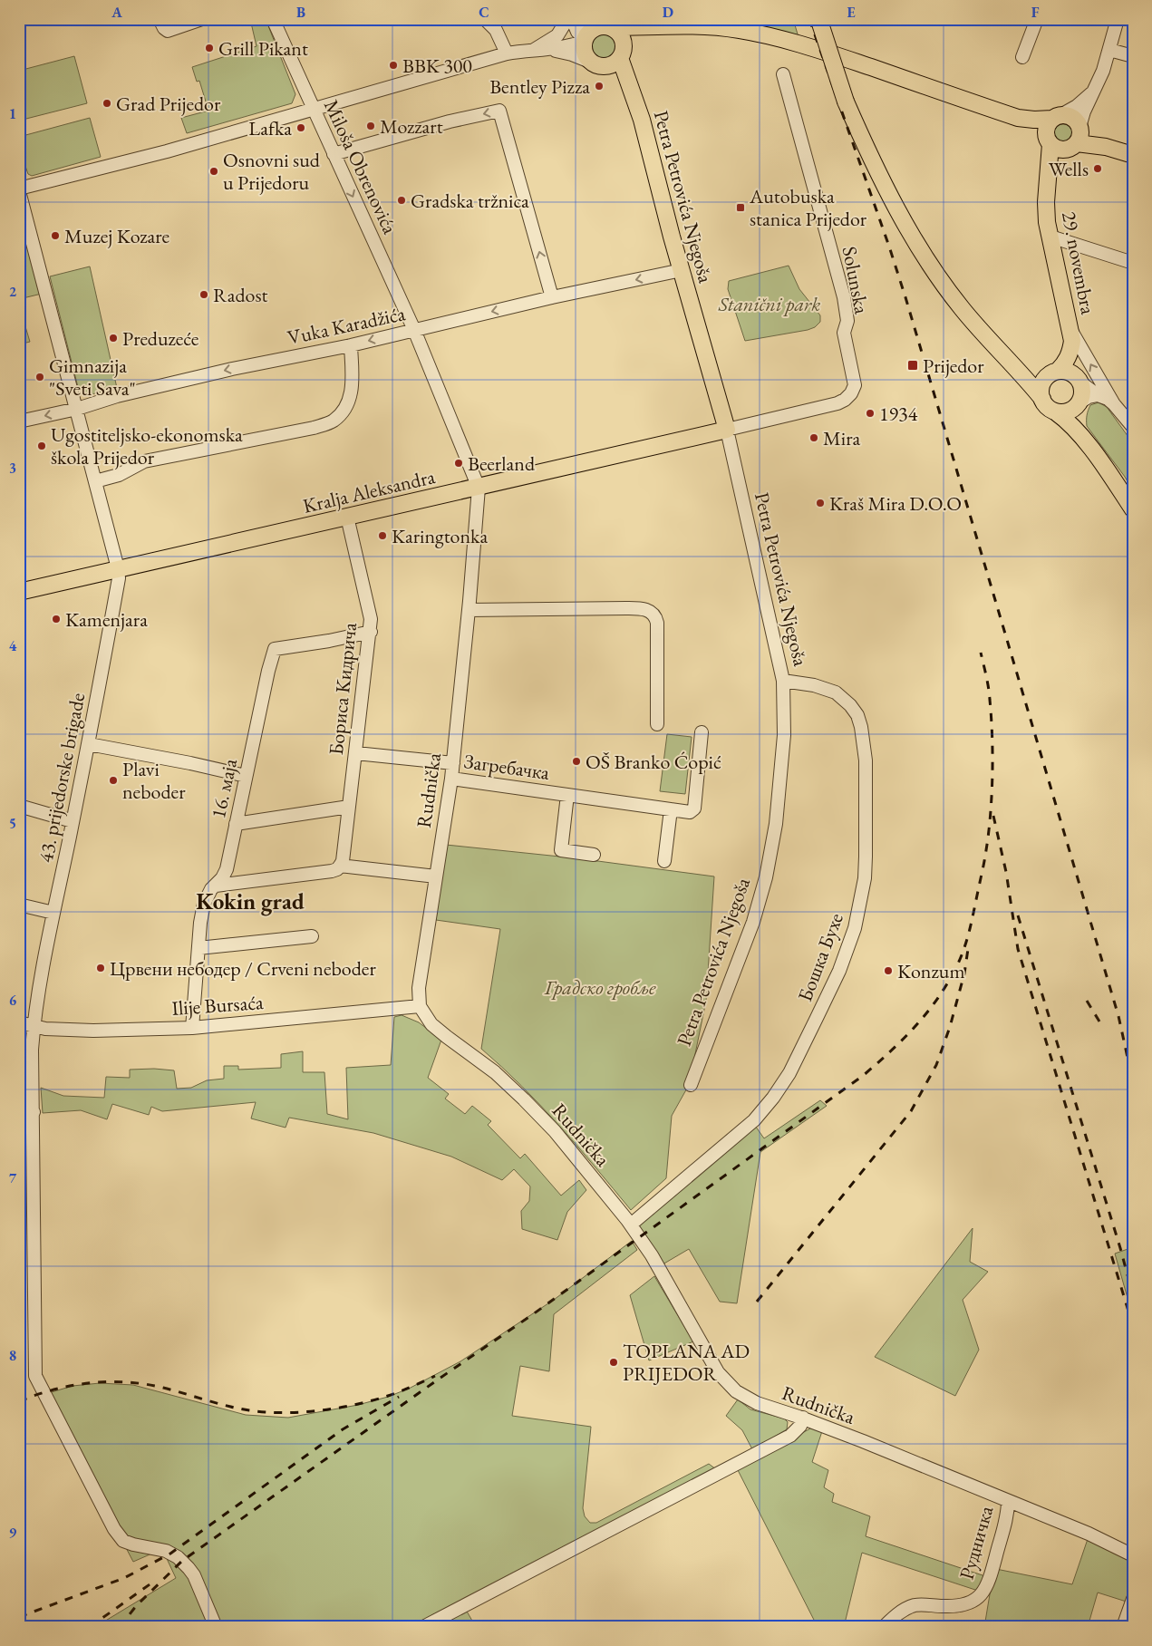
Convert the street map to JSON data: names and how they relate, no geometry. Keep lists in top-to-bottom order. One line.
{"streets":{"main road":["Petra Petrovića Njegoša","29. novembra","Kralja Aleksandra"],"street":["Miloša Obrenovića","Solunska","Vuka Karadžića","Бориса Kидрича","Загребачка","43. prijedorske brigade","16. маја","Rudnička","Бошка Бухе","Ilije Bursaća","Рудничка"]},"crossings":[["Miloša Obrenovića","Vuka Karadžića"],["Miloša Obrenovića","Kralja Aleksandra"],["Miloša Obrenovića","Rudnička"],["Petra Petrovića Njegoša","Solunska"],["Petra Petrovića Njegoša","Vuka Karadžića"],["Petra Petrovića Njegoša","Kralja Aleksandra"],["Petra Petrovića Njegoša","Бошка Бухе"],["Solunska","Kralja Aleksandra"],["Vuka Karadžića","43. prijedorske brigade"],["Kralja Aleksandra","Бориса Kидрича"],["Kralja Aleksandra","43. prijedorske brigade"],["Kralja Aleksandra","Rudnička"],["Бориса Kидрича","16. маја"],["Загребачка","Rudnička"],["43. prijedorske brigade","Ilije Bursaća"],["16. маја","Ilije Bursaća"],["Rudnička","Бошка Бухе"],["Rudnička","Ilije Bursaća"],["Rudnička","Рудничка"]],"one_way":["Miloša Obrenovića","Vuka Karadžića"],"districts":["Kokin grad"],"parks":["Stanični park","Градско гробље"],"places":{"other":["Grill Pikant","BBK 300","Bentley Pizza","Grad Prijedor","Mozzart","Lafka","Wells","Osnovni sud u Prijedoru","Gradska tržnica","Muzej Kozare","Radost","Preduzeće","Gimnazija \"Sveti Sava\"","1934","Mira","Ugostiteljsko-ekonomska škola Prijedor","Beerland","Kraš Mira D.O.O","Karingtonka","Kamenjara","OŠ Branko Ćopić","Plavi neboder","Црвени небодер / Crveni neboder","Konzum","TOPLANA AD PRIJEDOR"],"transit":["Autobuska stanica Prijedor","Prijedor"]},"grid":{"columns":["A","B","C","D","E","F"],"rows":["1","2","3","4","5","6","7","8","9"]}}
